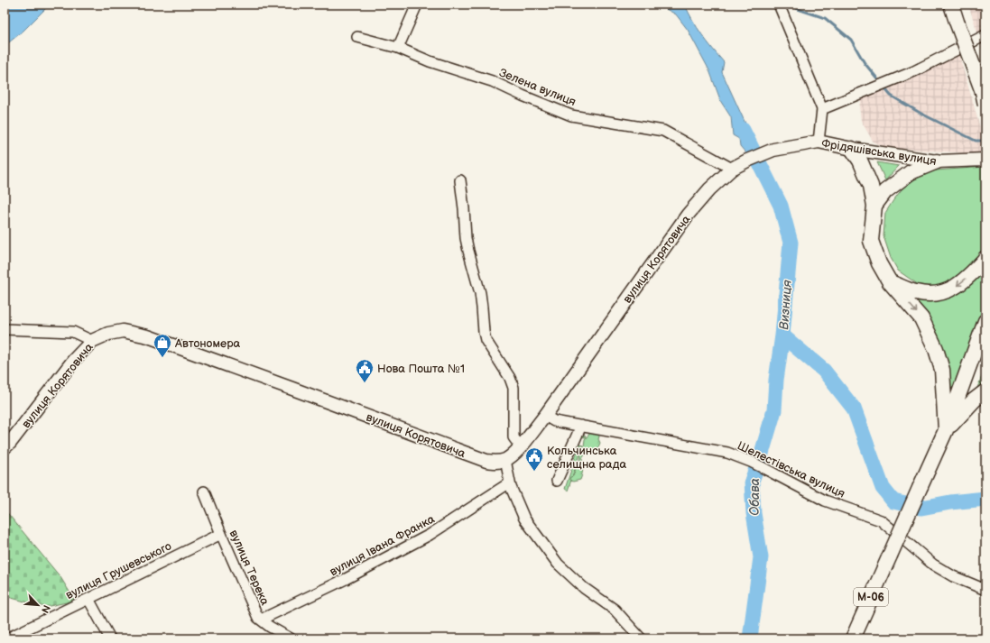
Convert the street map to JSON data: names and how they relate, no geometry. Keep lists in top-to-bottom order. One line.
{"streets":{"highway":["М-06"],"main road":["Фрідяшівська вулиця","вулиця Корятовича"],"street":["Зелена вулиця","Шелестівська вулиця","вулиця Івана Франка","вулиця Терека","вулиця Грушевського"]},"crossings":[["Зелена вулиця","вулиця Корятовича"],["Фрідяшівська вулиця","вулиця Корятовича"],["вулиця Корятовича","Шелестівська вулиця"],["вулиця Івана Франка","вулиця Терека"],["вулиця Терека","вулиця Грушевського"]],"water":["Визниця","Обава"],"places":{"shop":["Автономера"],"public building":["Нова Пошта №1","Кольчинська селищна рада"]},"north":"bottom right"}
